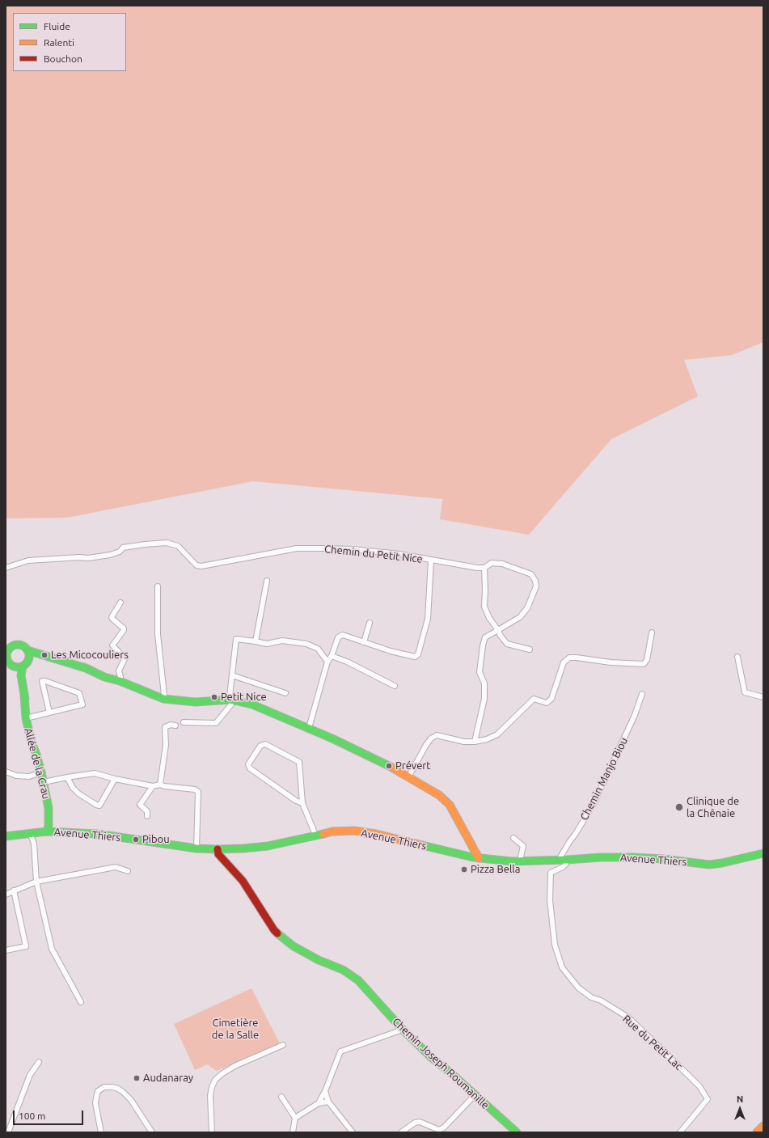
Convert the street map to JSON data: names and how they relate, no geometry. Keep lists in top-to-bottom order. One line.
{"streets":{"main road":["Allée de la Crau","Avenue Thiers","Chemin Joseph Roumanille"],"street":["Chemin du Petit Nice","Chemin Manjo Biou","Rue du Petit Lac"]},"crossings":[["Allée de la Crau","Avenue Thiers"],["Chemin Manjo Biou","Avenue Thiers"],["Avenue Thiers","Rue du Petit Lac"],["Avenue Thiers","Chemin Joseph Roumanille"]],"parks":["Cimetière de la Salle"],"places":["Les Micocouliers","Petit Nice","Prévert","Clinique de la Chênaie","Pibou","Pizza Bella","Audanaray"],"legend":["Fluide","Ralenti","Bouchon"],"scale_bar":"100 m","north":"top"}
